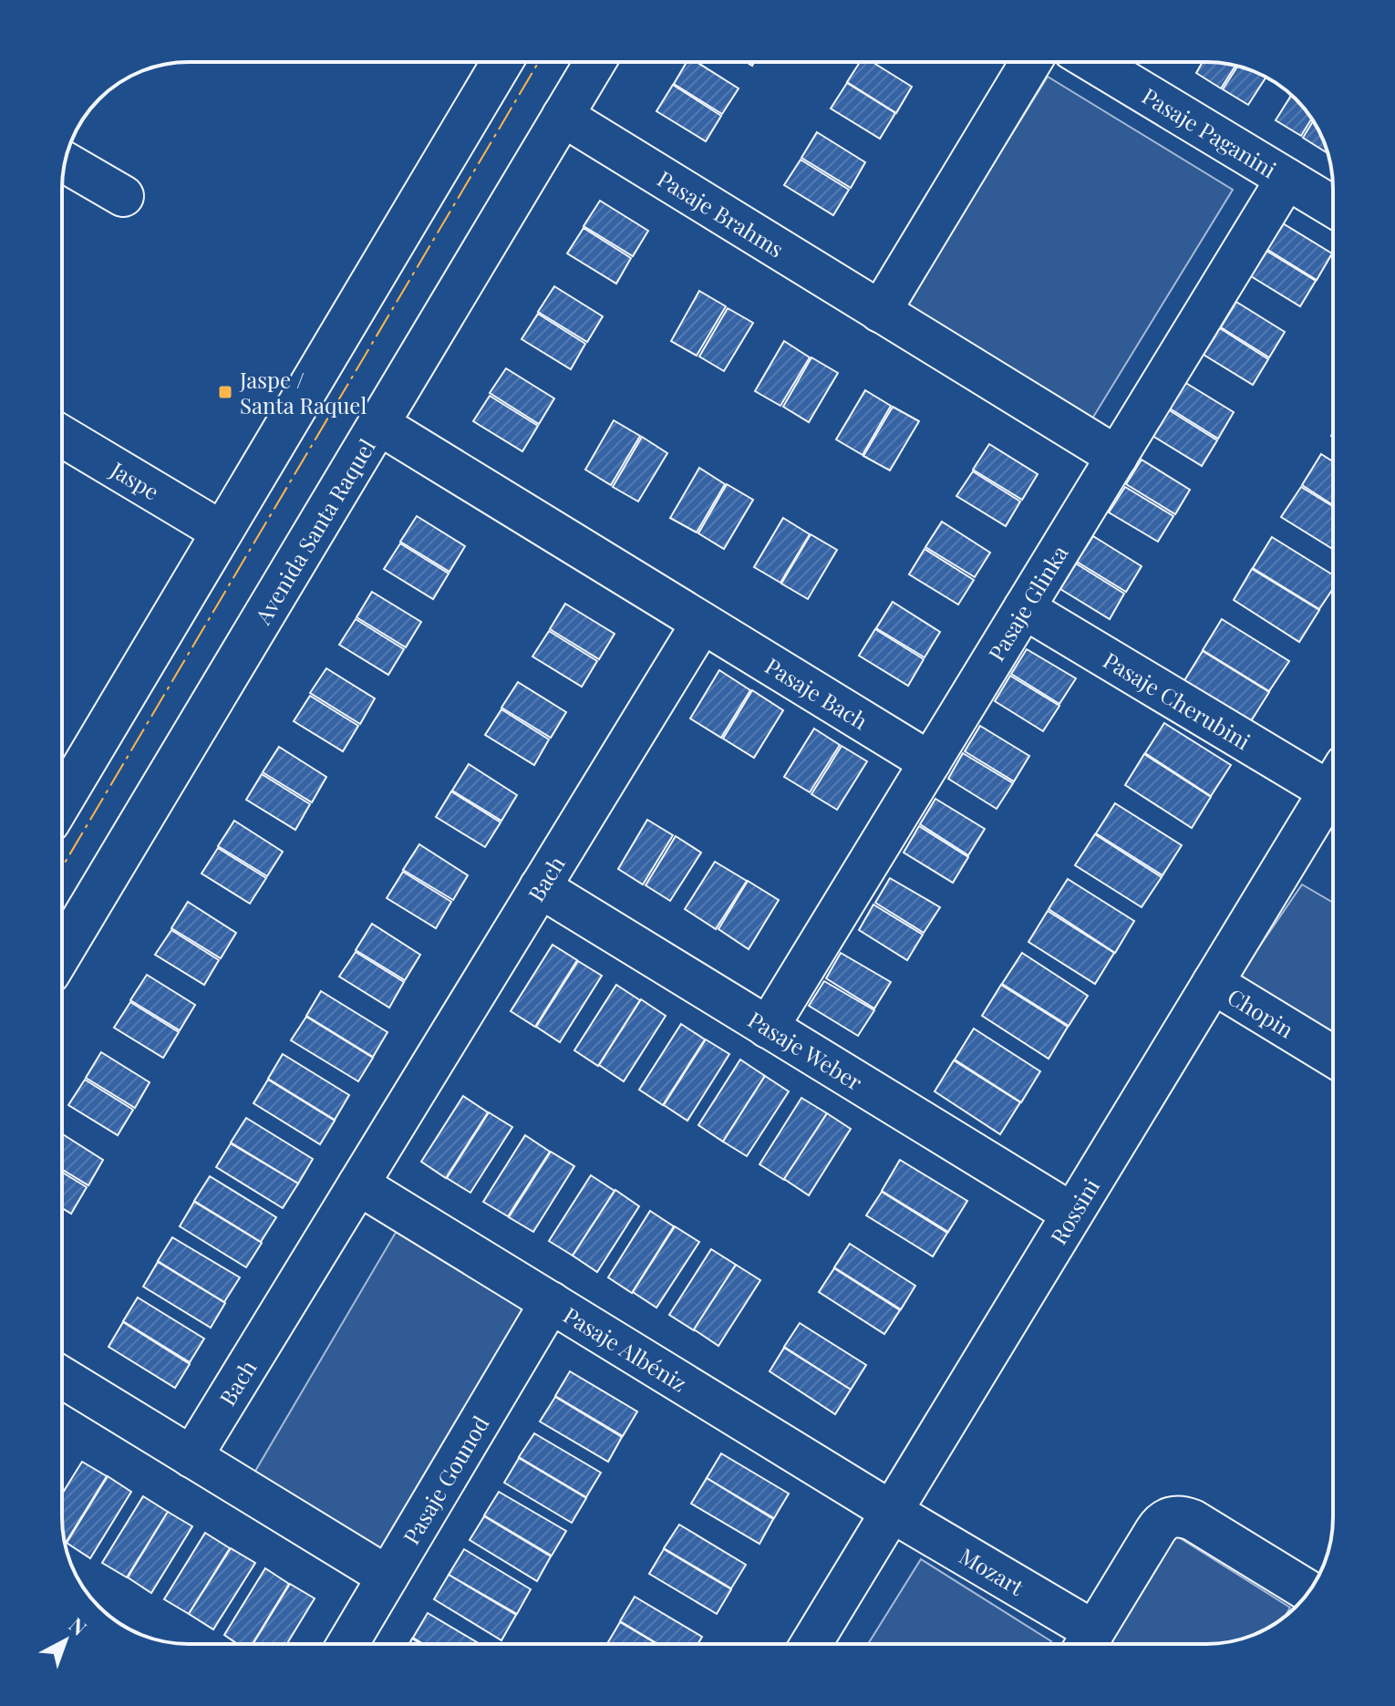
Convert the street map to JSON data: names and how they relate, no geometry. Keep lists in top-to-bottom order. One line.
{"streets":{"street":["Pasaje Paganini","Pasaje Brahms","Jaspe","Avenida Santa Raquel","Pasaje Glinka","Pasaje Bach","Pasaje Cherubini","Bach","Chopin","Pasaje Weber","Rossini","Pasaje Albéniz","Pasaje Gounod","Mozart"]},"crossings":[["Pasaje Paganini","Pasaje Glinka"],["Pasaje Brahms","Avenida Santa Raquel"],["Pasaje Brahms","Pasaje Glinka"],["Pasaje Glinka","Pasaje Bach"],["Pasaje Glinka","Pasaje Cherubini"],["Pasaje Glinka","Pasaje Weber"],["Pasaje Bach","Bach"],["Bach","Pasaje Weber"],["Bach","Pasaje Albéniz"],["Chopin","Rossini"],["Pasaje Weber","Rossini"],["Rossini","Pasaje Albéniz"],["Rossini","Mozart"],["Pasaje Albéniz","Pasaje Gounod"],["Pasaje Albéniz","Mozart"]],"places":{"transit":["Jaspe / Santa Raquel"]},"north":"top right"}
